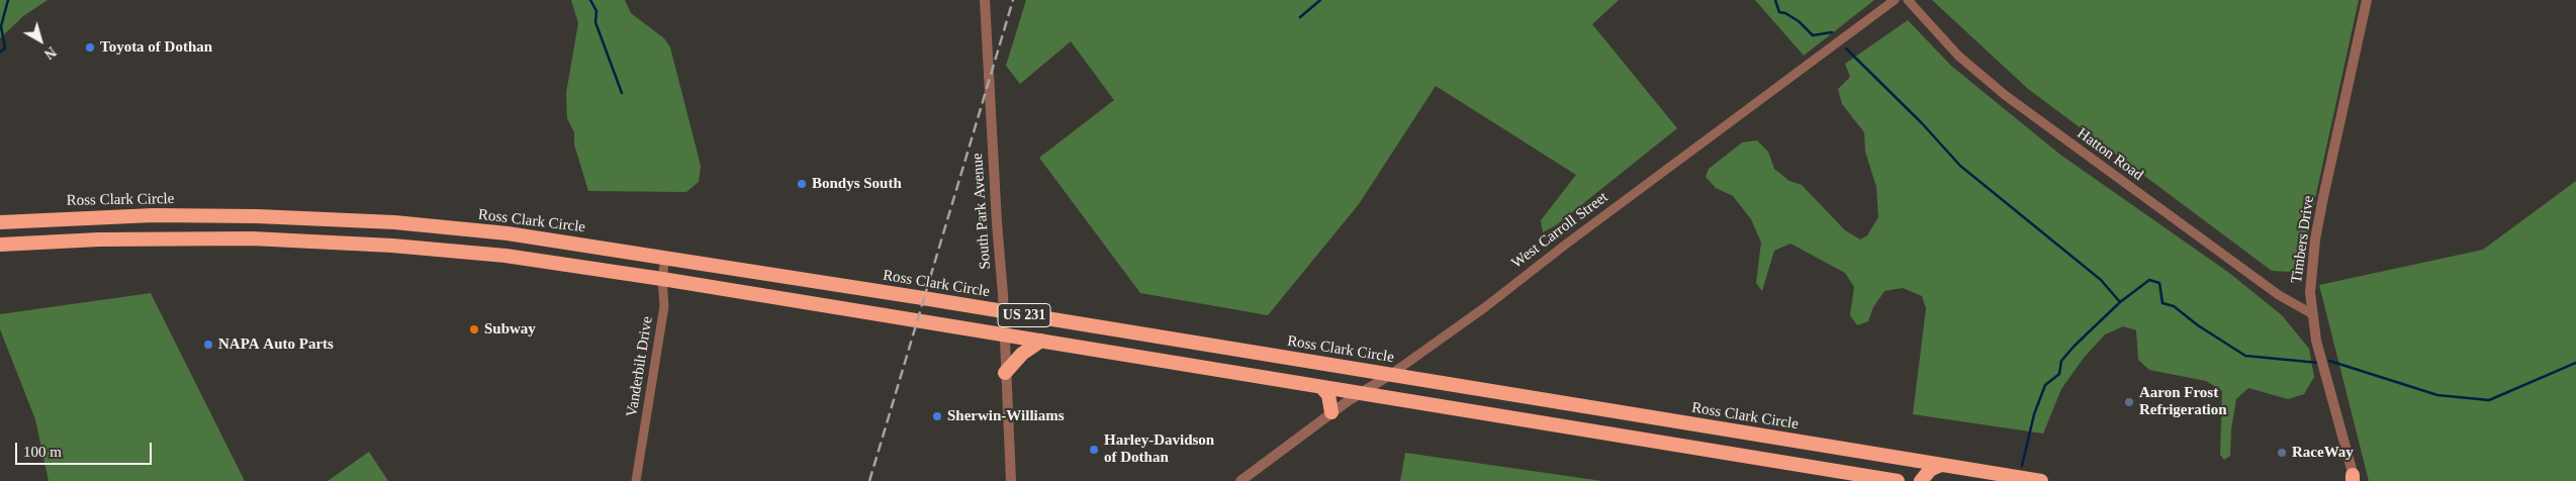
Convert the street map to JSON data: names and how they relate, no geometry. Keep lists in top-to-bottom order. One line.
{"streets":{"highway":["Ross Clark Circle","US 231"],"street":["Hatton Road","South Park Avenue","West Carroll Street","Timbers Drive","Vanderbilt Drive"]},"crossings":[["Hatton Road","Timbers Drive"],["Ross Clark Circle","South Park Avenue"],["Ross Clark Circle","West Carroll Street"],["Ross Clark Circle","Vanderbilt Drive"],["South Park Avenue","US 231"],["West Carroll Street","US 231"],["US 231","Vanderbilt Drive"]],"places":["Toyota of Dothan","Bondys South","Subway","NAPA Auto Parts","Aaron Frost Refrigeration","Sherwin-Williams","Harley-Davidson of Dothan","RaceWay"],"scale_bar":"100 m","north":"bottom right"}
